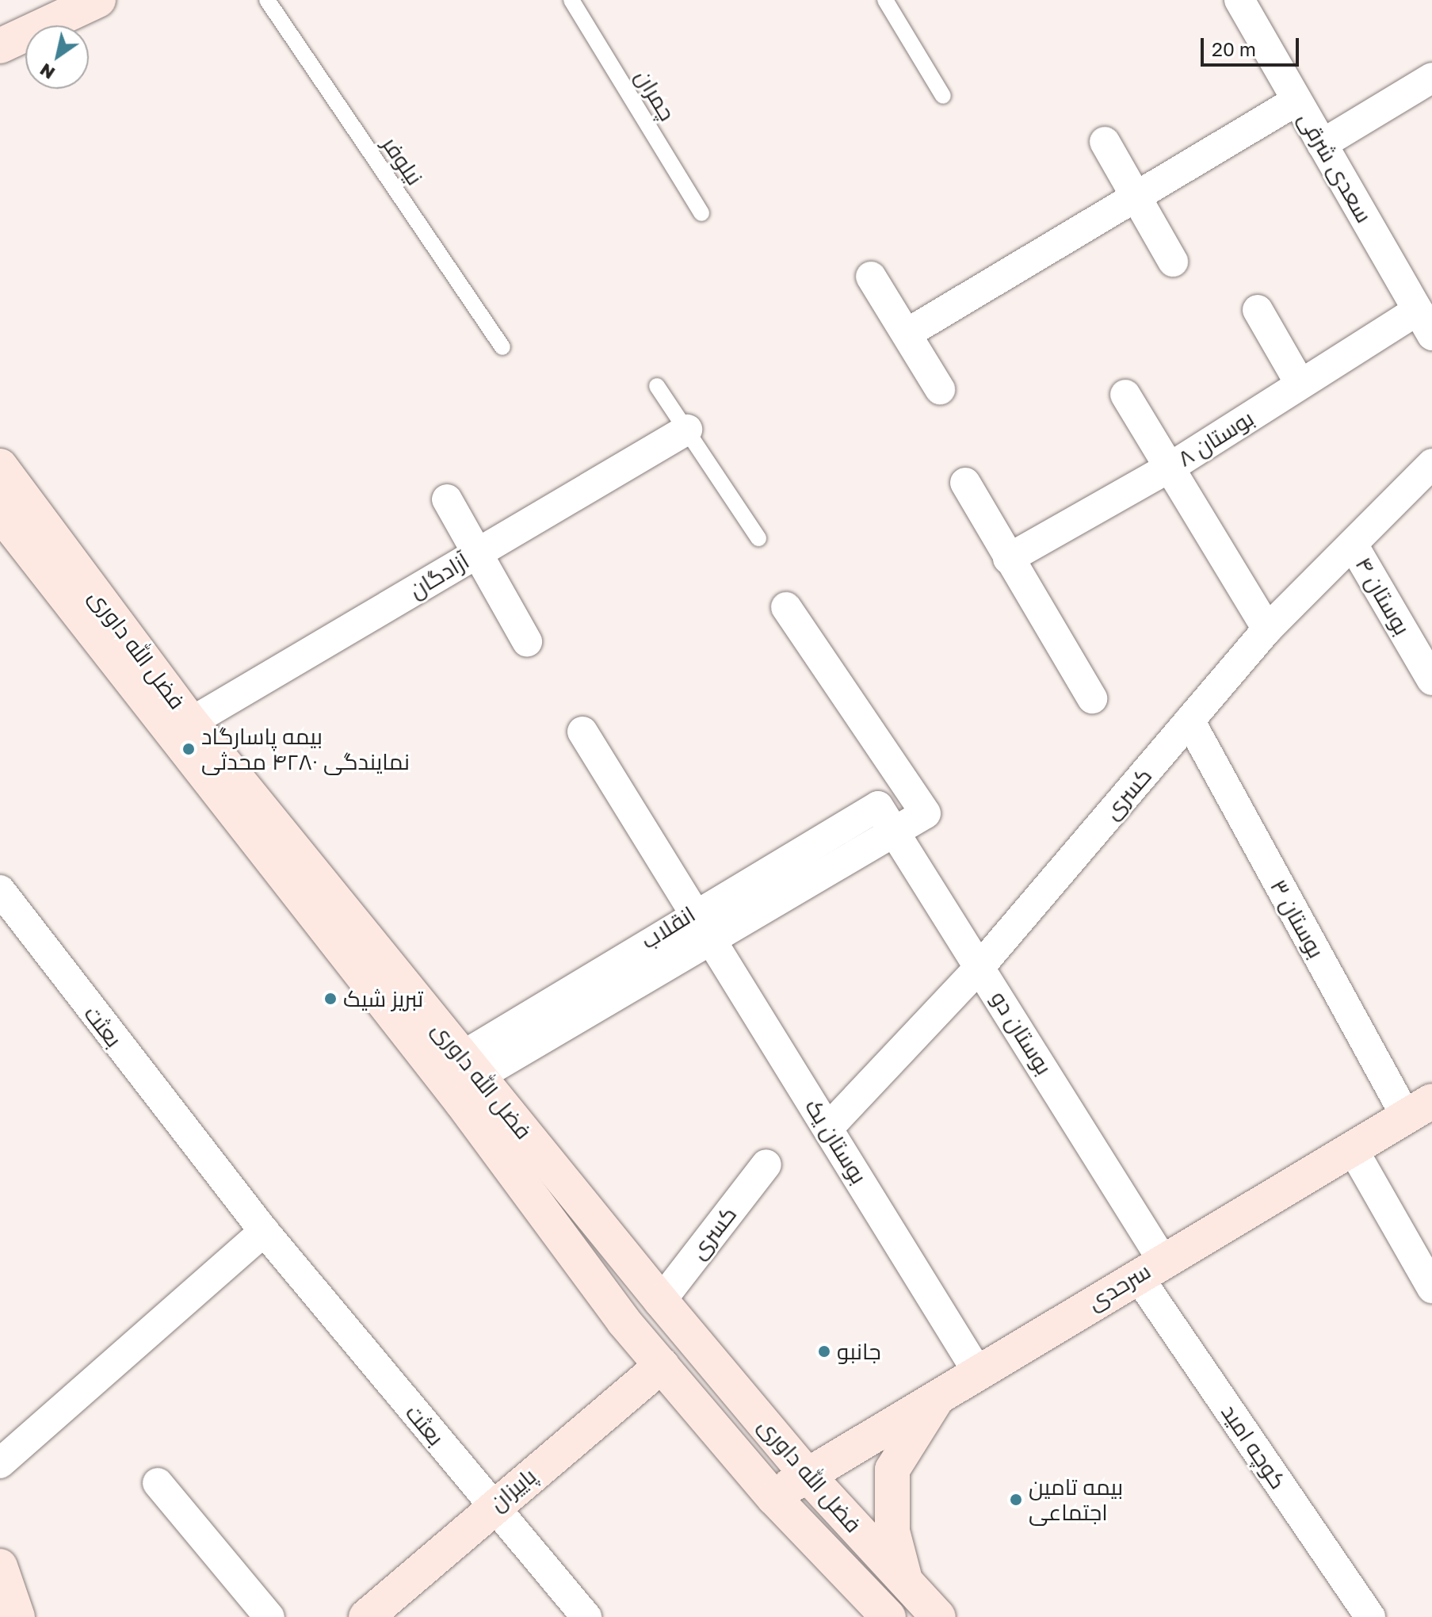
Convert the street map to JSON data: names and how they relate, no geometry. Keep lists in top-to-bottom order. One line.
{"streets":{"main road":["فضل الله داوری","سرحدی","پاییزان"],"street":["سعدی شرقی","بوستان ۸","آزادگان","بوستان ۴","کسری","بوستان ۳","انقلاب","بعثت","بوستان دو","بوستان یک","کوچه امید"],"lane":["چمران","نیلوفر"]},"crossings":[["سعدی شرقی","بوستان ۸"],["آزادگان","فضل الله داوری"],["بوستان ۴","کسری"],["فضل الله داوری","کسری"],["فضل الله داوری","انقلاب"],["فضل الله داوری","سرحدی"],["فضل الله داوری","پاییزان"],["کسری","بوستان ۳"],["کسری","بوستان دو"],["کسری","بوستان یک"],["بوستان ۳","سرحدی"],["انقلاب","بوستان دو"],["انقلاب","بوستان یک"],["بعثت","پاییزان"],["بوستان دو","سرحدی"],["بوستان دو","کوچه امید"],["بوستان یک","سرحدی"],["سرحدی","کوچه امید"]],"places":["بیمه پاسارگاد نمایندگی ۴۲۸۰ محدثی","تبریز شیک","جانبو","بیمه تامین اجتماعی"],"scale_bar":"20 m","north":"bottom left"}
